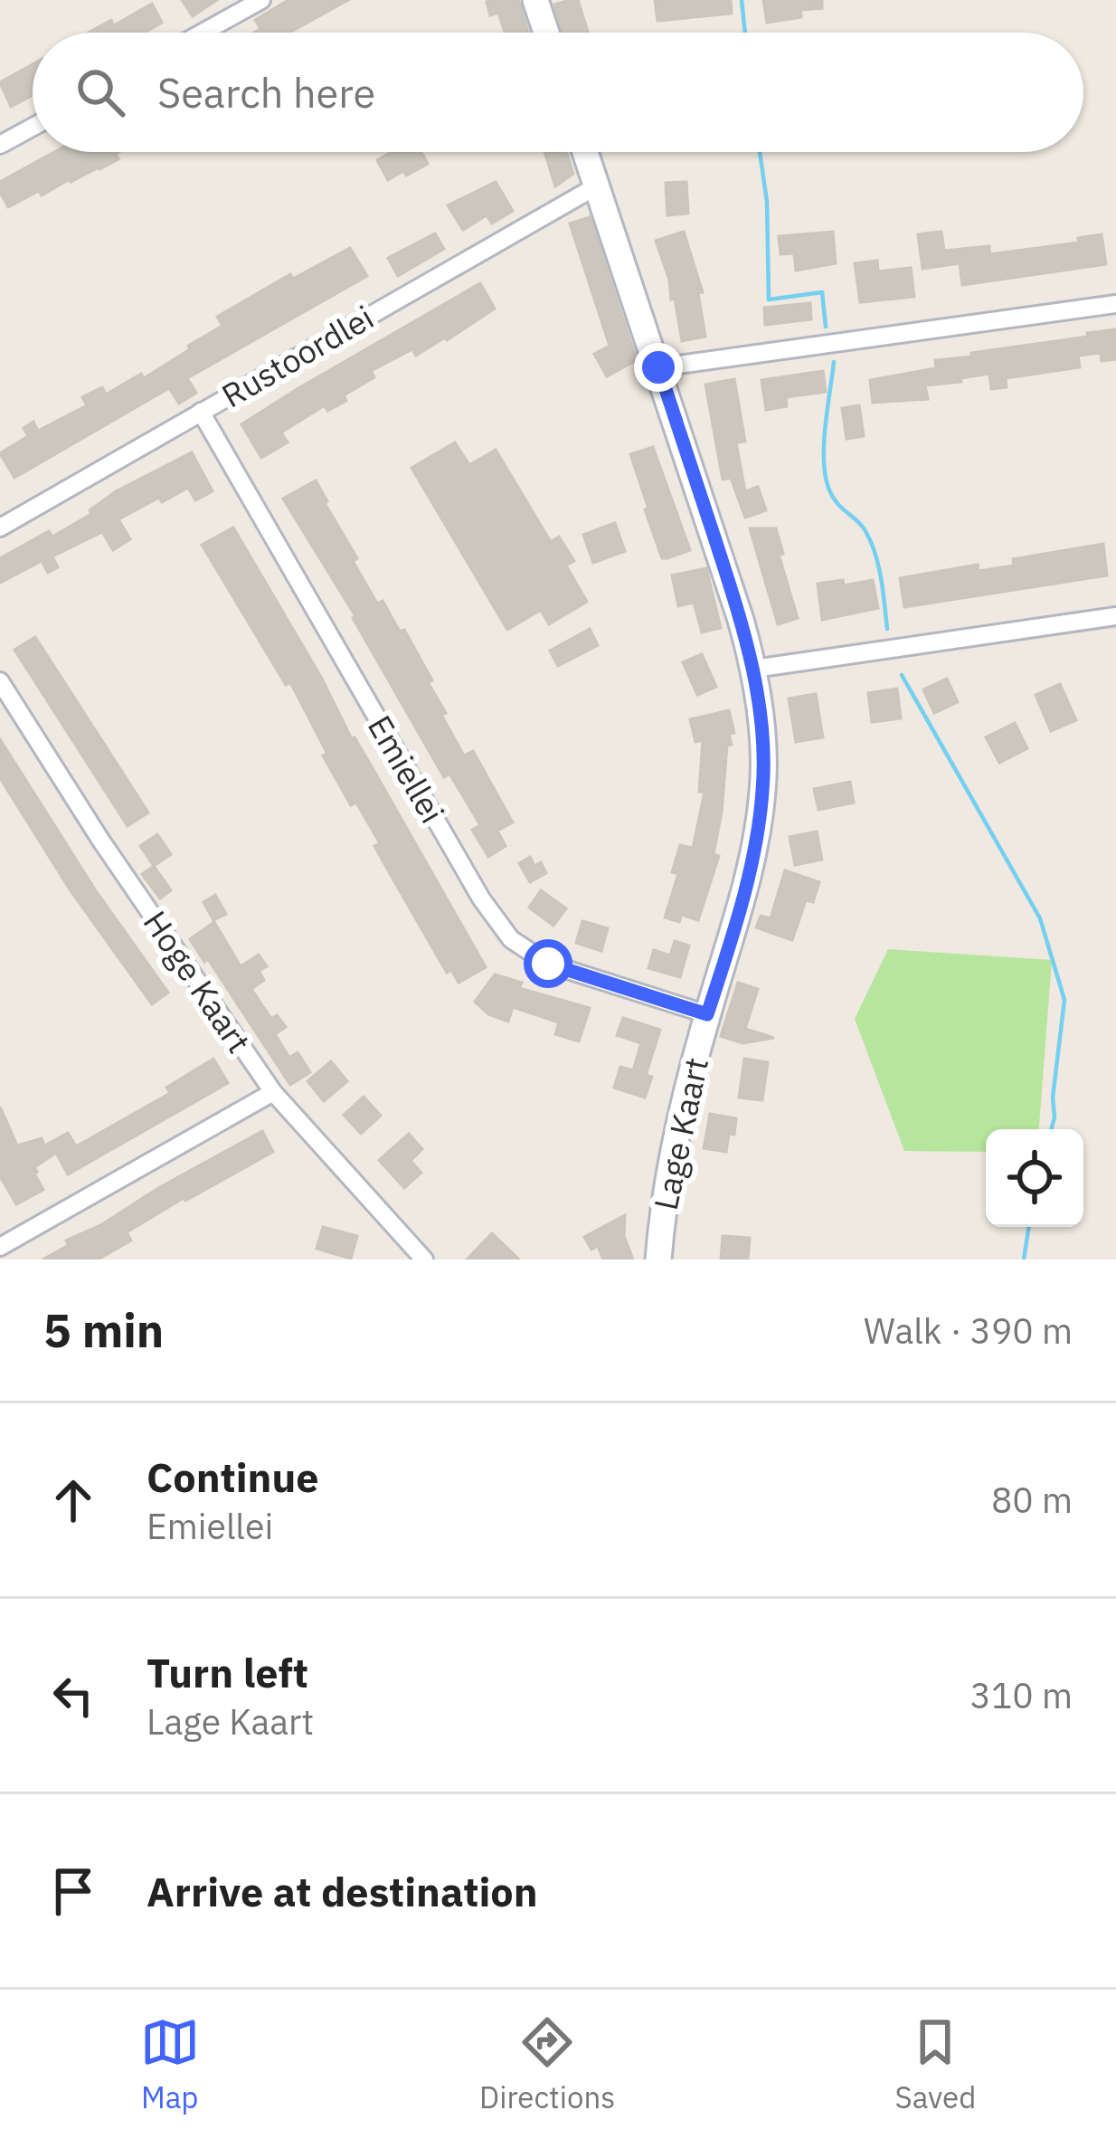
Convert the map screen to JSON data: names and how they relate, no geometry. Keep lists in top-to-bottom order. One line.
{"streets":{"street":["Rustoordlei","Emiellei","Hoge Kaart","Lage Kaart"]},"crossings":[["Rustoordlei","Emiellei"],["Rustoordlei","Lage Kaart"],["Emiellei","Lage Kaart"]],"page":{"search":"Search here","heading":["5 min","Walk · 390 m"],"list":[["Continue","Emiellei","80 m"],["Turn left","Lage Kaart","310 m"],"Arrive at destination"],"nav":["Map","Directions","Saved"]}}
